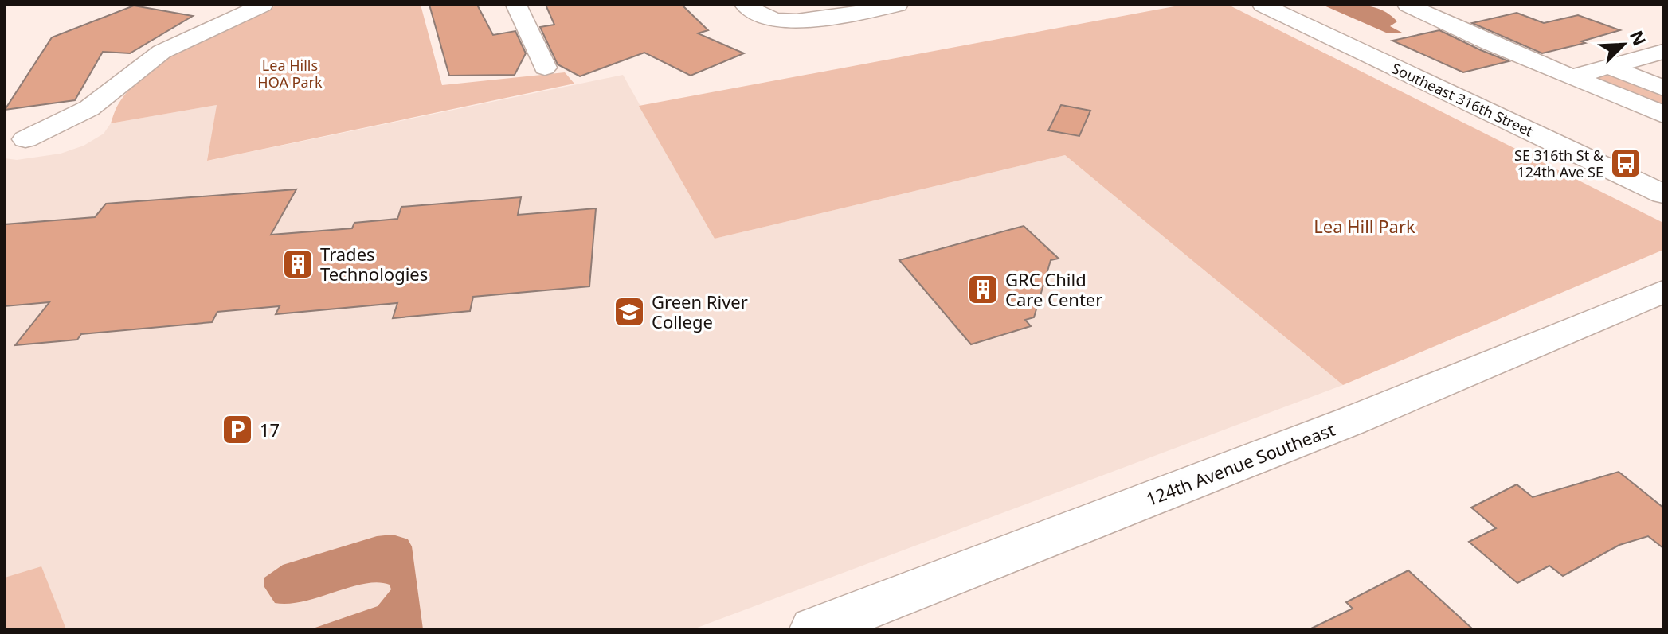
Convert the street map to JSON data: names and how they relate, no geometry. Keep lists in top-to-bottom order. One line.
{"streets":{"street":["Southeast 316th Street","124th Avenue Southeast"]},"parks":["Lea Hills HOA Park","Lea Hill Park"],"places":{"bus stop":["SE 316th St & 124th Ave SE"],"building":["Trades Technologies","GRC Child Care Center"],"school or university":["Green River College"],"parking":["17"]},"north":"top right"}
